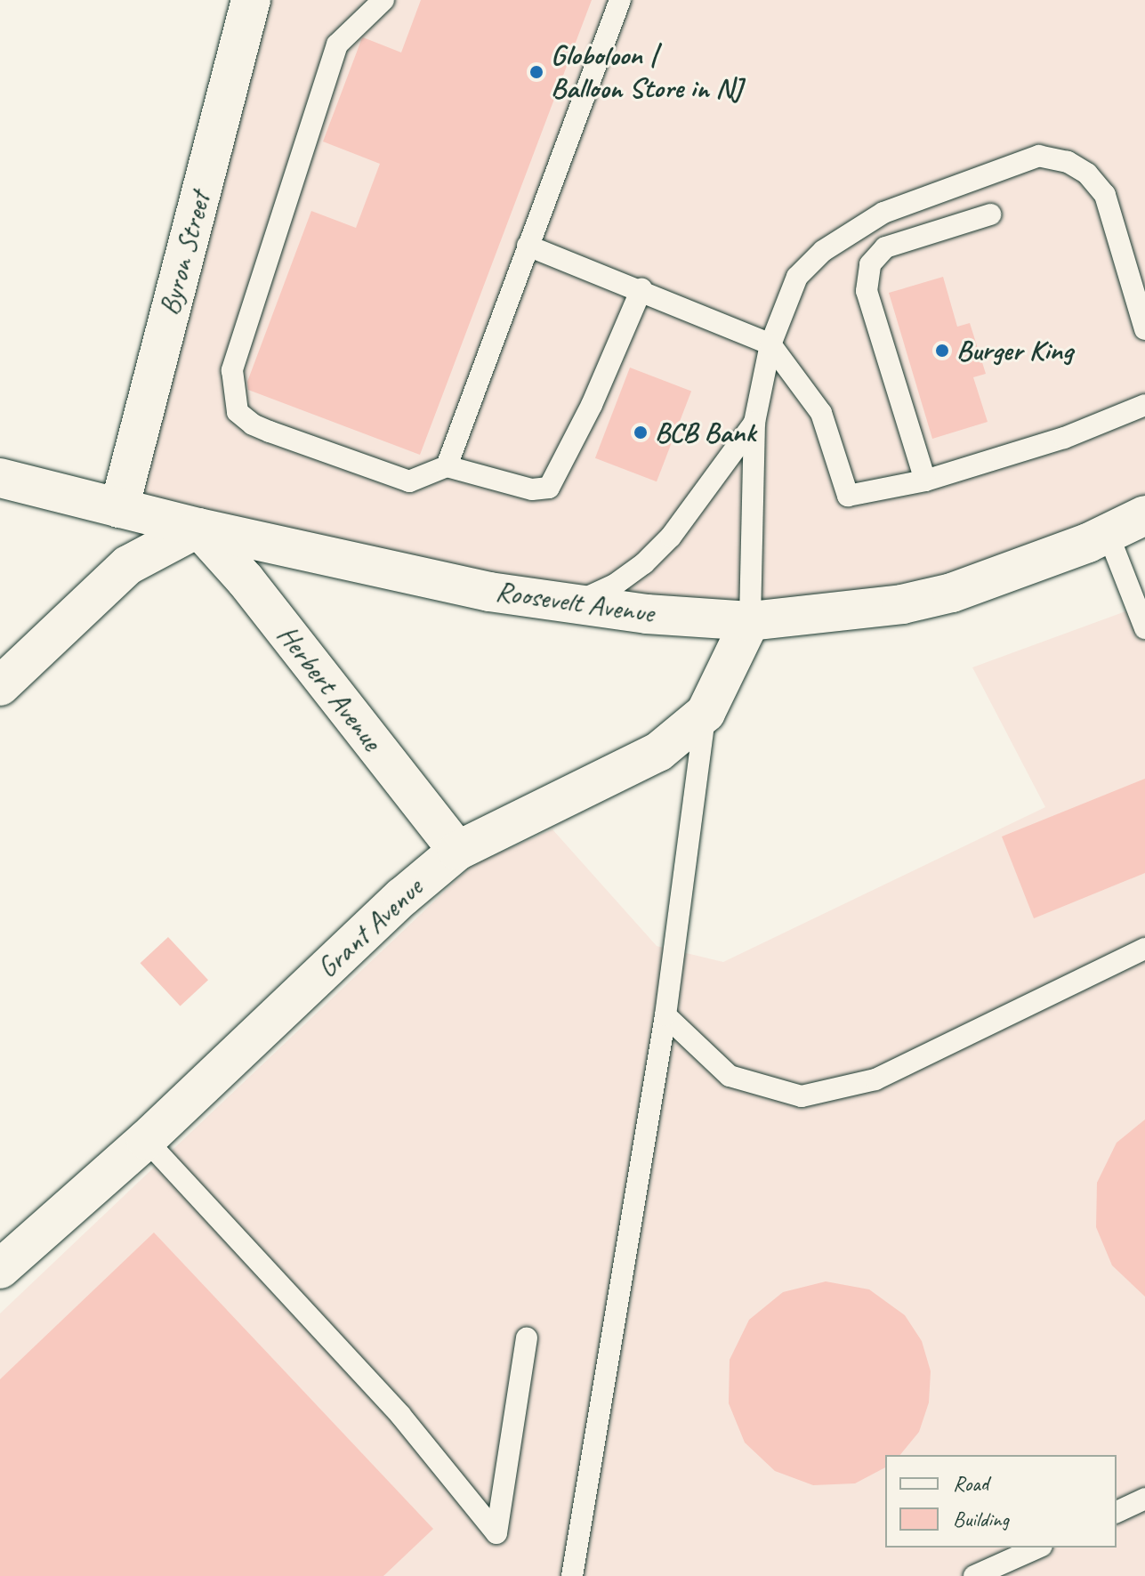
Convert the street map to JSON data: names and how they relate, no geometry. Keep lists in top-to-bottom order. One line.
{"streets":{"street":["Byron Street","Roosevelt Avenue","Herbert Avenue","Grant Avenue"]},"crossings":[["Byron Street","Roosevelt Avenue"],["Roosevelt Avenue","Herbert Avenue"],["Roosevelt Avenue","Grant Avenue"],["Herbert Avenue","Grant Avenue"]],"places":["Globoloon | Balloon Store in NJ","Burger King","BCB Bank"],"legend":["Road","Building"]}
